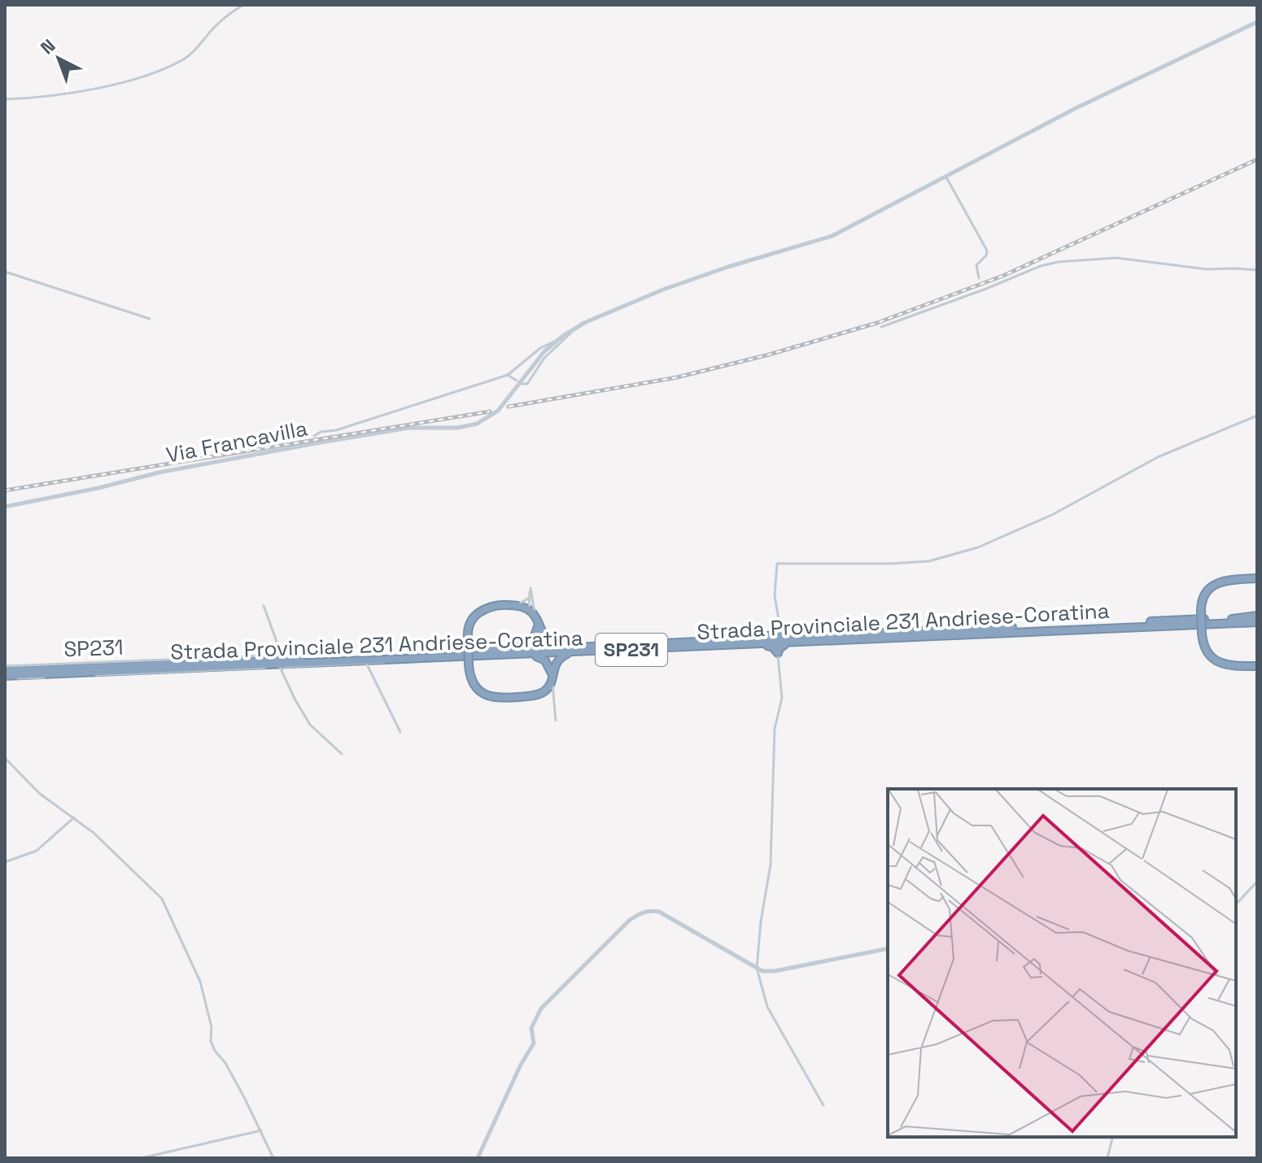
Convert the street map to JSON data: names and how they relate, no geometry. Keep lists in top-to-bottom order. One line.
{"streets":{"highway":["Strada Provinciale 231 Andriese-Coratina","SP231"],"street":["Via Francavilla"]},"crossings":[["Strada Provinciale 231 Andriese-Coratina","SP231"]],"north":"top left"}
